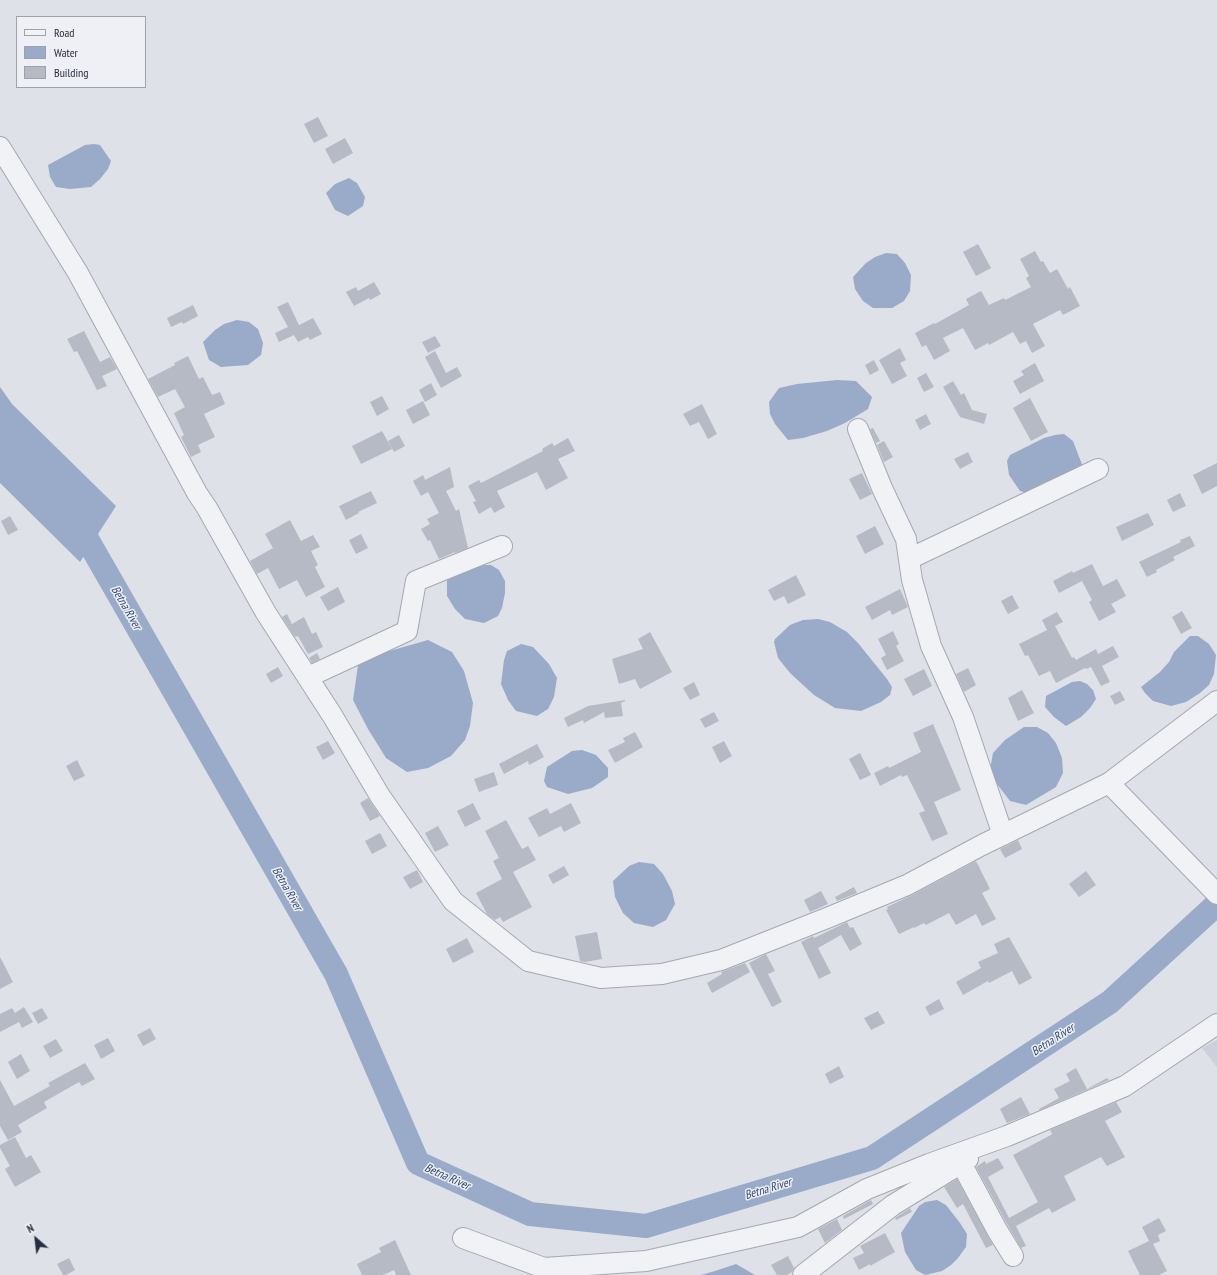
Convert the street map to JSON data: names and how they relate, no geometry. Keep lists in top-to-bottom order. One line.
{"water":["Betna River"],"legend":["Road","Water","Building"],"north":"top left"}
